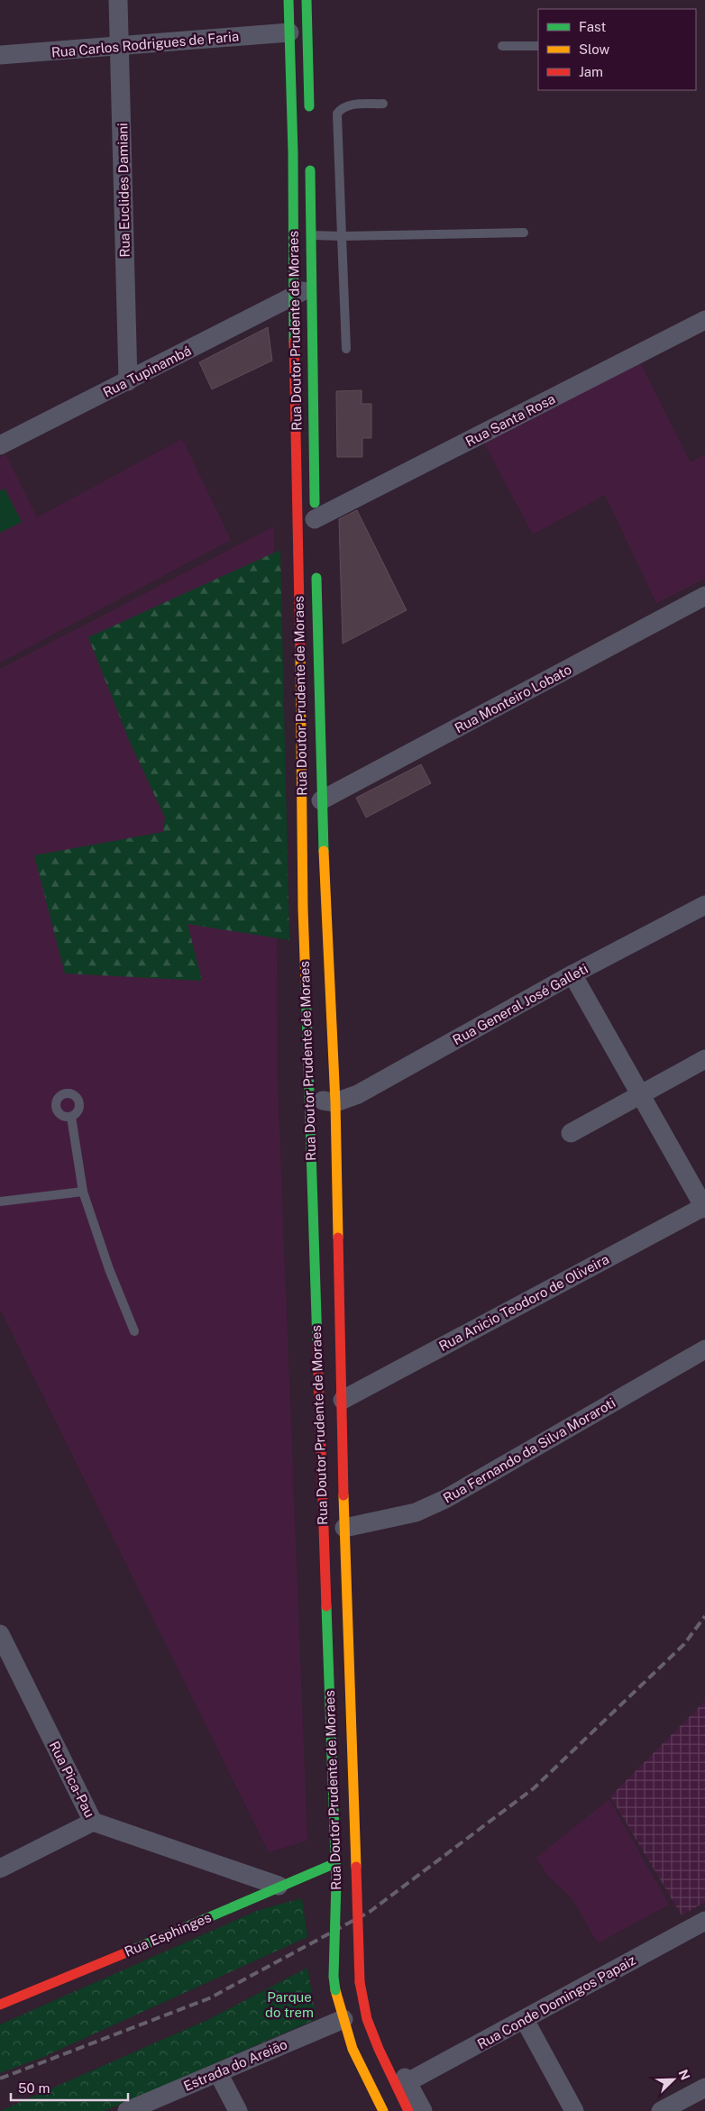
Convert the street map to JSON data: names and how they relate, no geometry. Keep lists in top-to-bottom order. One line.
{"streets":{"main road":["Rua Doutor Prudente de Moraes","Rua Esphinges"],"street":["Rua Carlos Rodrigues de Faria","Rua Euclides Damiani","Rua Tupinambá","Rua Santa Rosa","Rua Monteiro Lobato","Rua General José Galleti","Rua Anicio Teodoro de Oliveira","Rua Fernando da Silva Moraroti","Rua Pica-Pau","Rua Conde Domingos Papaiz","Estrada do Areião"]},"crossings":[["Rua Carlos Rodrigues de Faria","Rua Euclides Damiani"],["Rua Carlos Rodrigues de Faria","Rua Doutor Prudente de Moraes"],["Rua Euclides Damiani","Rua Tupinambá"],["Rua Doutor Prudente de Moraes","Rua Tupinambá"],["Rua Doutor Prudente de Moraes","Rua Santa Rosa"],["Rua Doutor Prudente de Moraes","Rua Monteiro Lobato"],["Rua Doutor Prudente de Moraes","Rua General José Galleti"],["Rua Doutor Prudente de Moraes","Rua Anicio Teodoro de Oliveira"],["Rua Doutor Prudente de Moraes","Rua Fernando da Silva Moraroti"],["Rua Doutor Prudente de Moraes","Rua Esphinges"],["Rua Doutor Prudente de Moraes","Rua Conde Domingos Papaiz"],["Rua Doutor Prudente de Moraes","Estrada do Areião"],["Rua Pica-Pau","Rua Esphinges"]],"parks":["Parque do trem"],"legend":["Fast","Slow","Jam"],"scale_bar":"50 m","north":"top right"}
